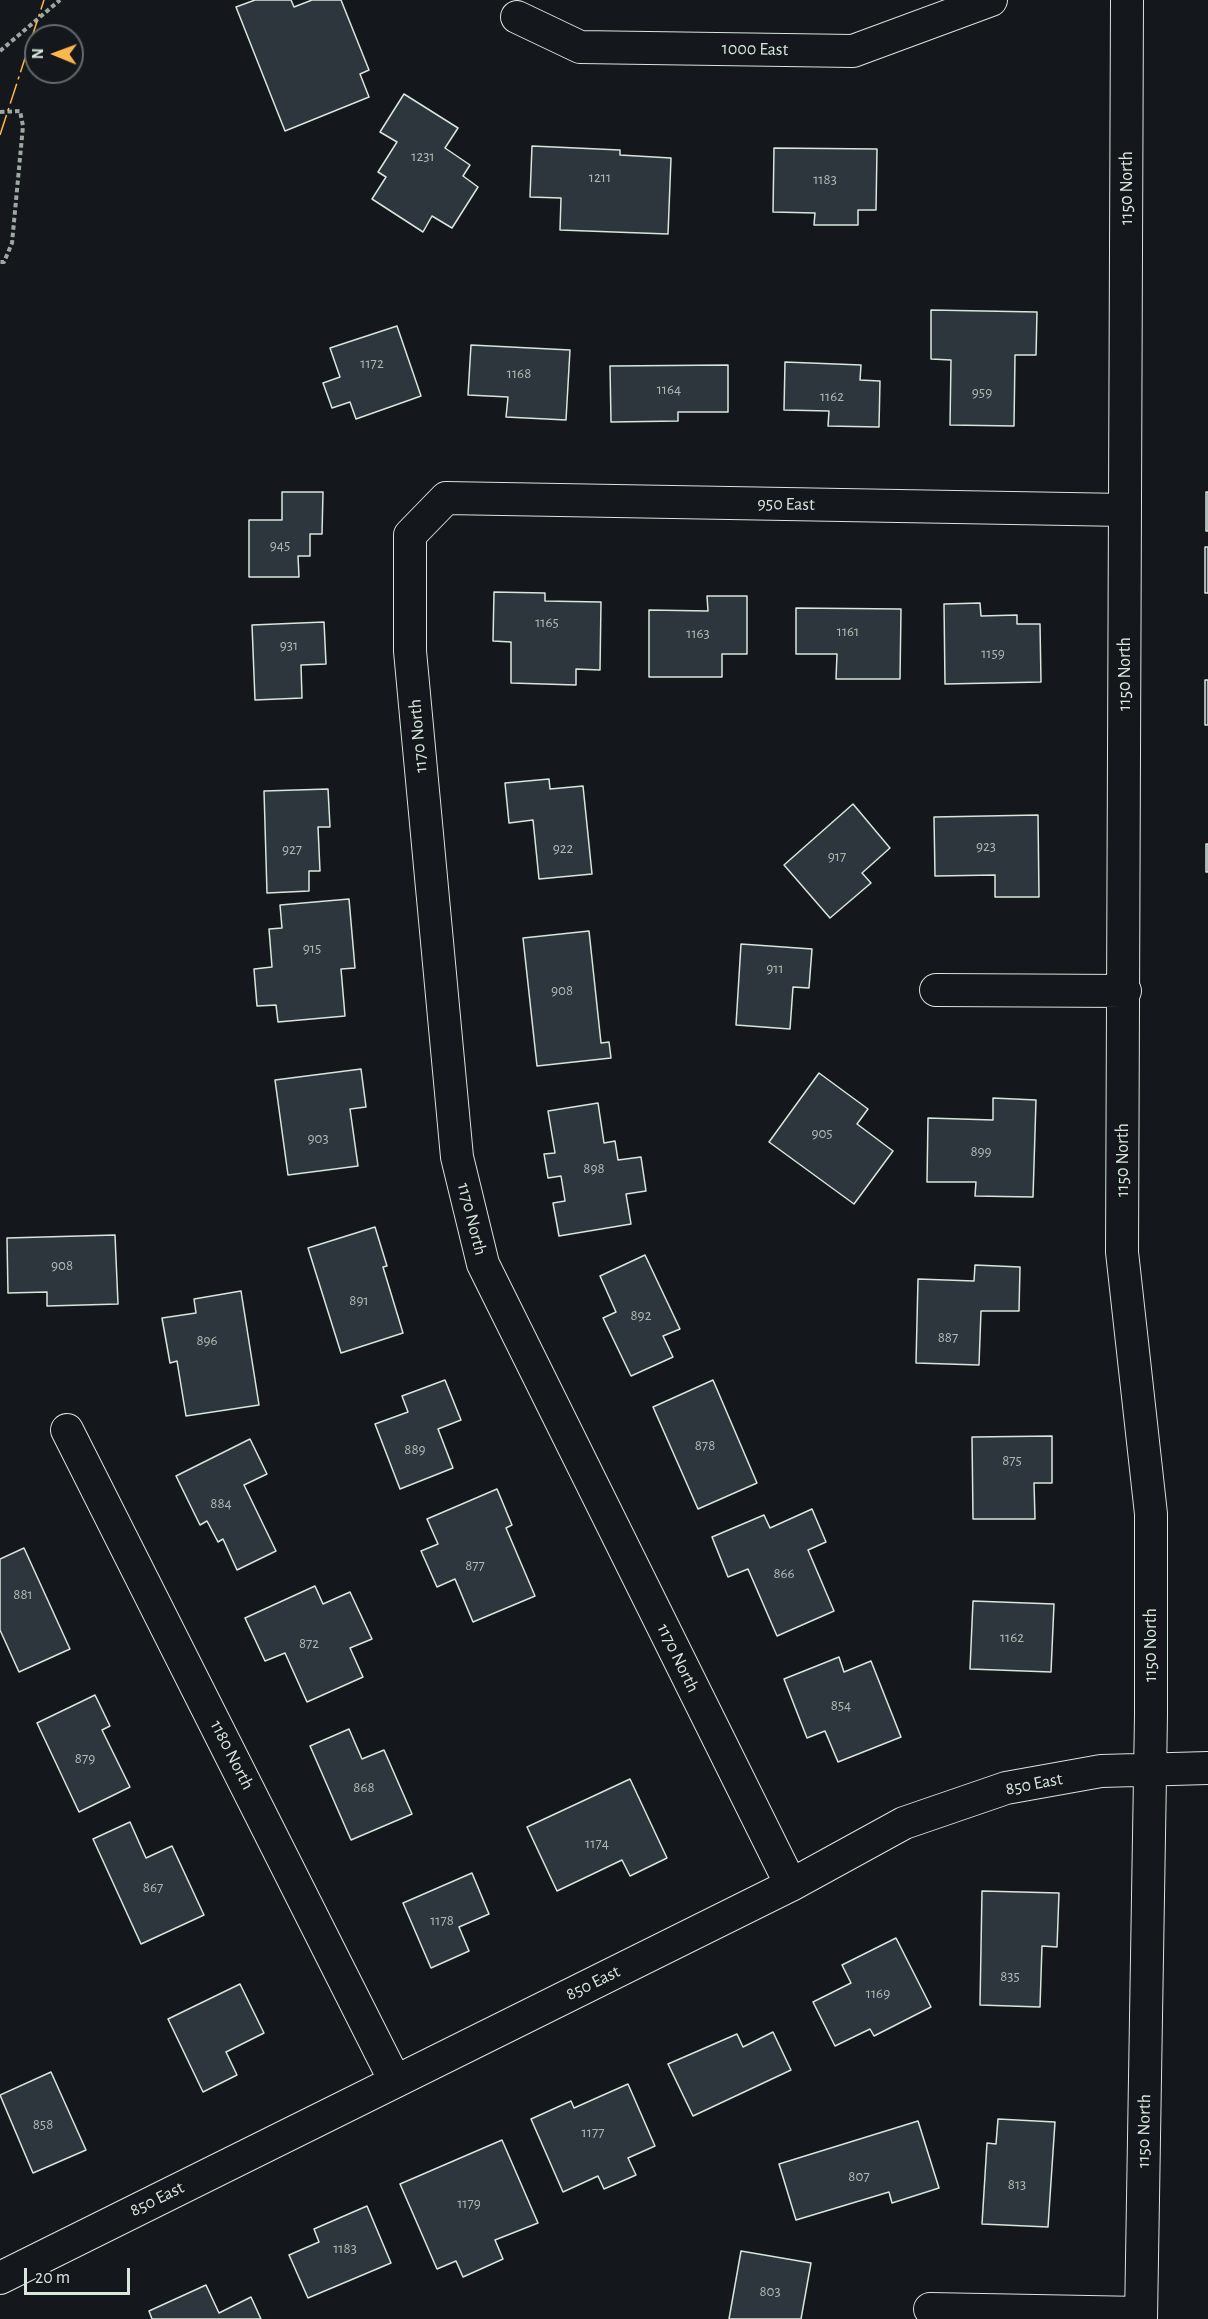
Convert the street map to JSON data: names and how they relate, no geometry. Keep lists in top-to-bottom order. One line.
{"streets":{"street":["1000 East","1150 North","950 East","1170 North","1180 North","850 East"]},"crossings":[["1150 North","950 East"],["1150 North","850 East"],["950 East","1170 North"],["1170 North","850 East"],["1180 North","850 East"]],"house_numbers":["1231","1211","1183","1172","1168","1164","959","1162","945","1165","1161","1163","931","1159","923","922","927","917","915","911","908","905","903","899","898","908","891","892","887","896","878","889","875","884","877","866","881","1162","872","854","879","868","1174","867","1178","835","1169","858","1177","807","813","1179","1183","803"],"scale_bar":"20 m","north":"left"}
